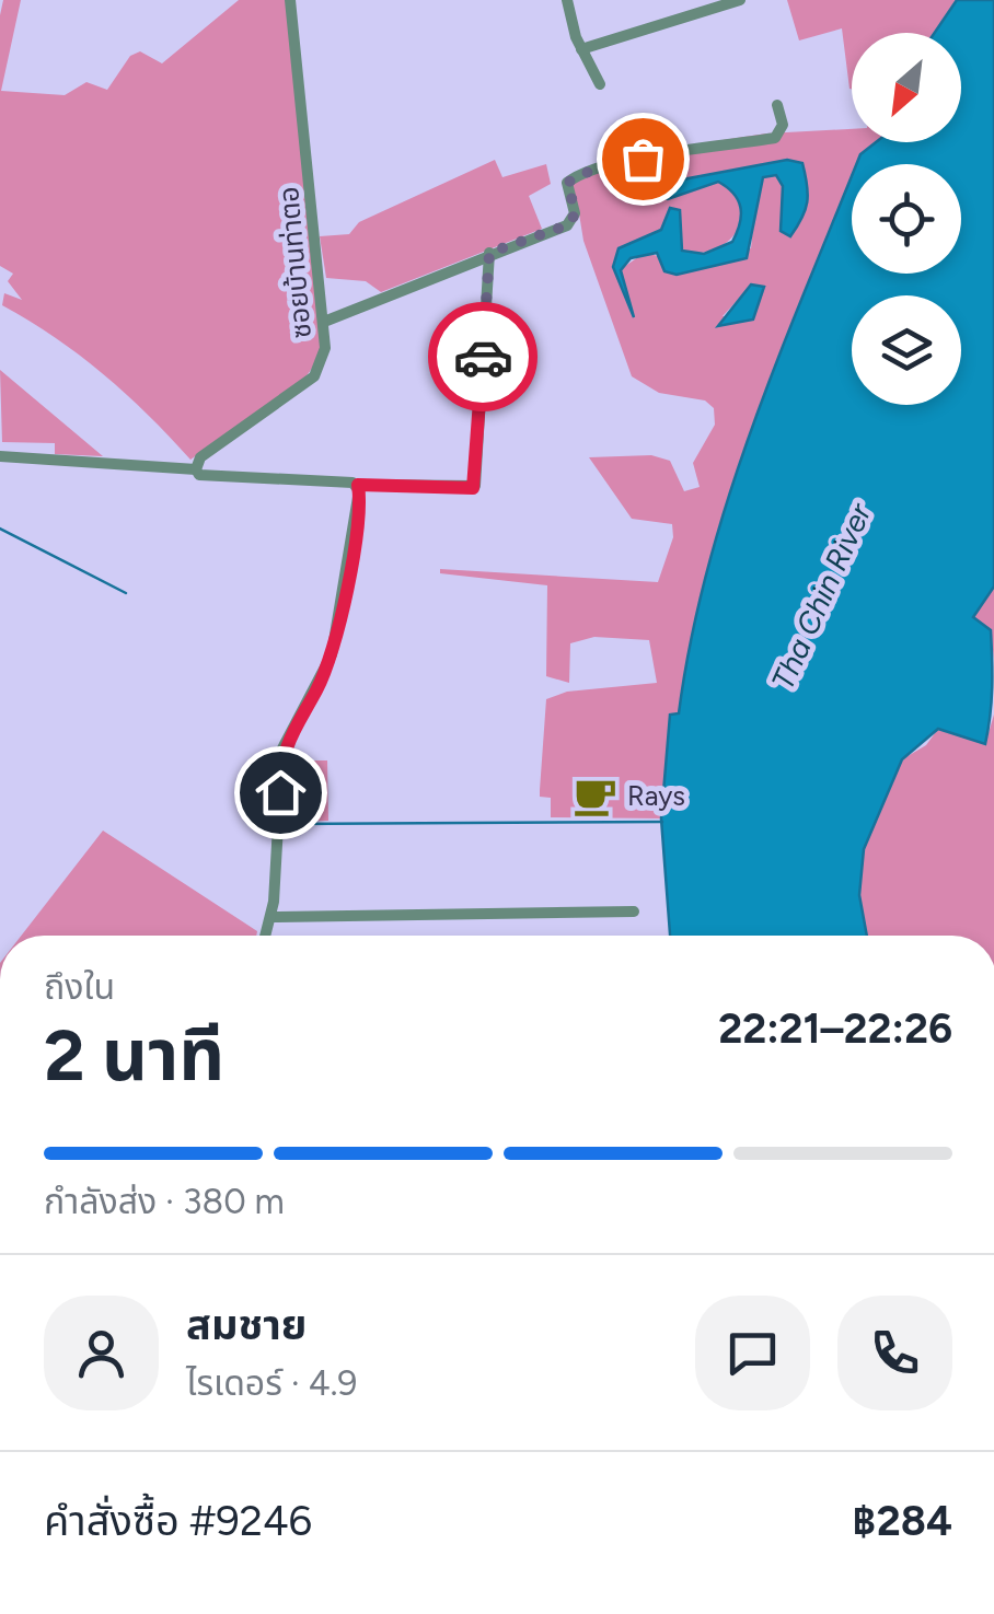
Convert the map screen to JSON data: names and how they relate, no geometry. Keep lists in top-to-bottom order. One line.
{"streets":{"street":["ซอยบ้านท่าตอ"]},"water":["Tha Chin River"],"places":{"cafe":["Rays"]},"north":"bottom left","page":{"heading":["2 นาที","ถึงใน","22:21–22:26"],"panel":["สมชาย","ไรเดอร์ · 4.9","คำสั่งซื้อ #9246","฿284"],"bar":"กำลังส่ง · 380 m"}}
